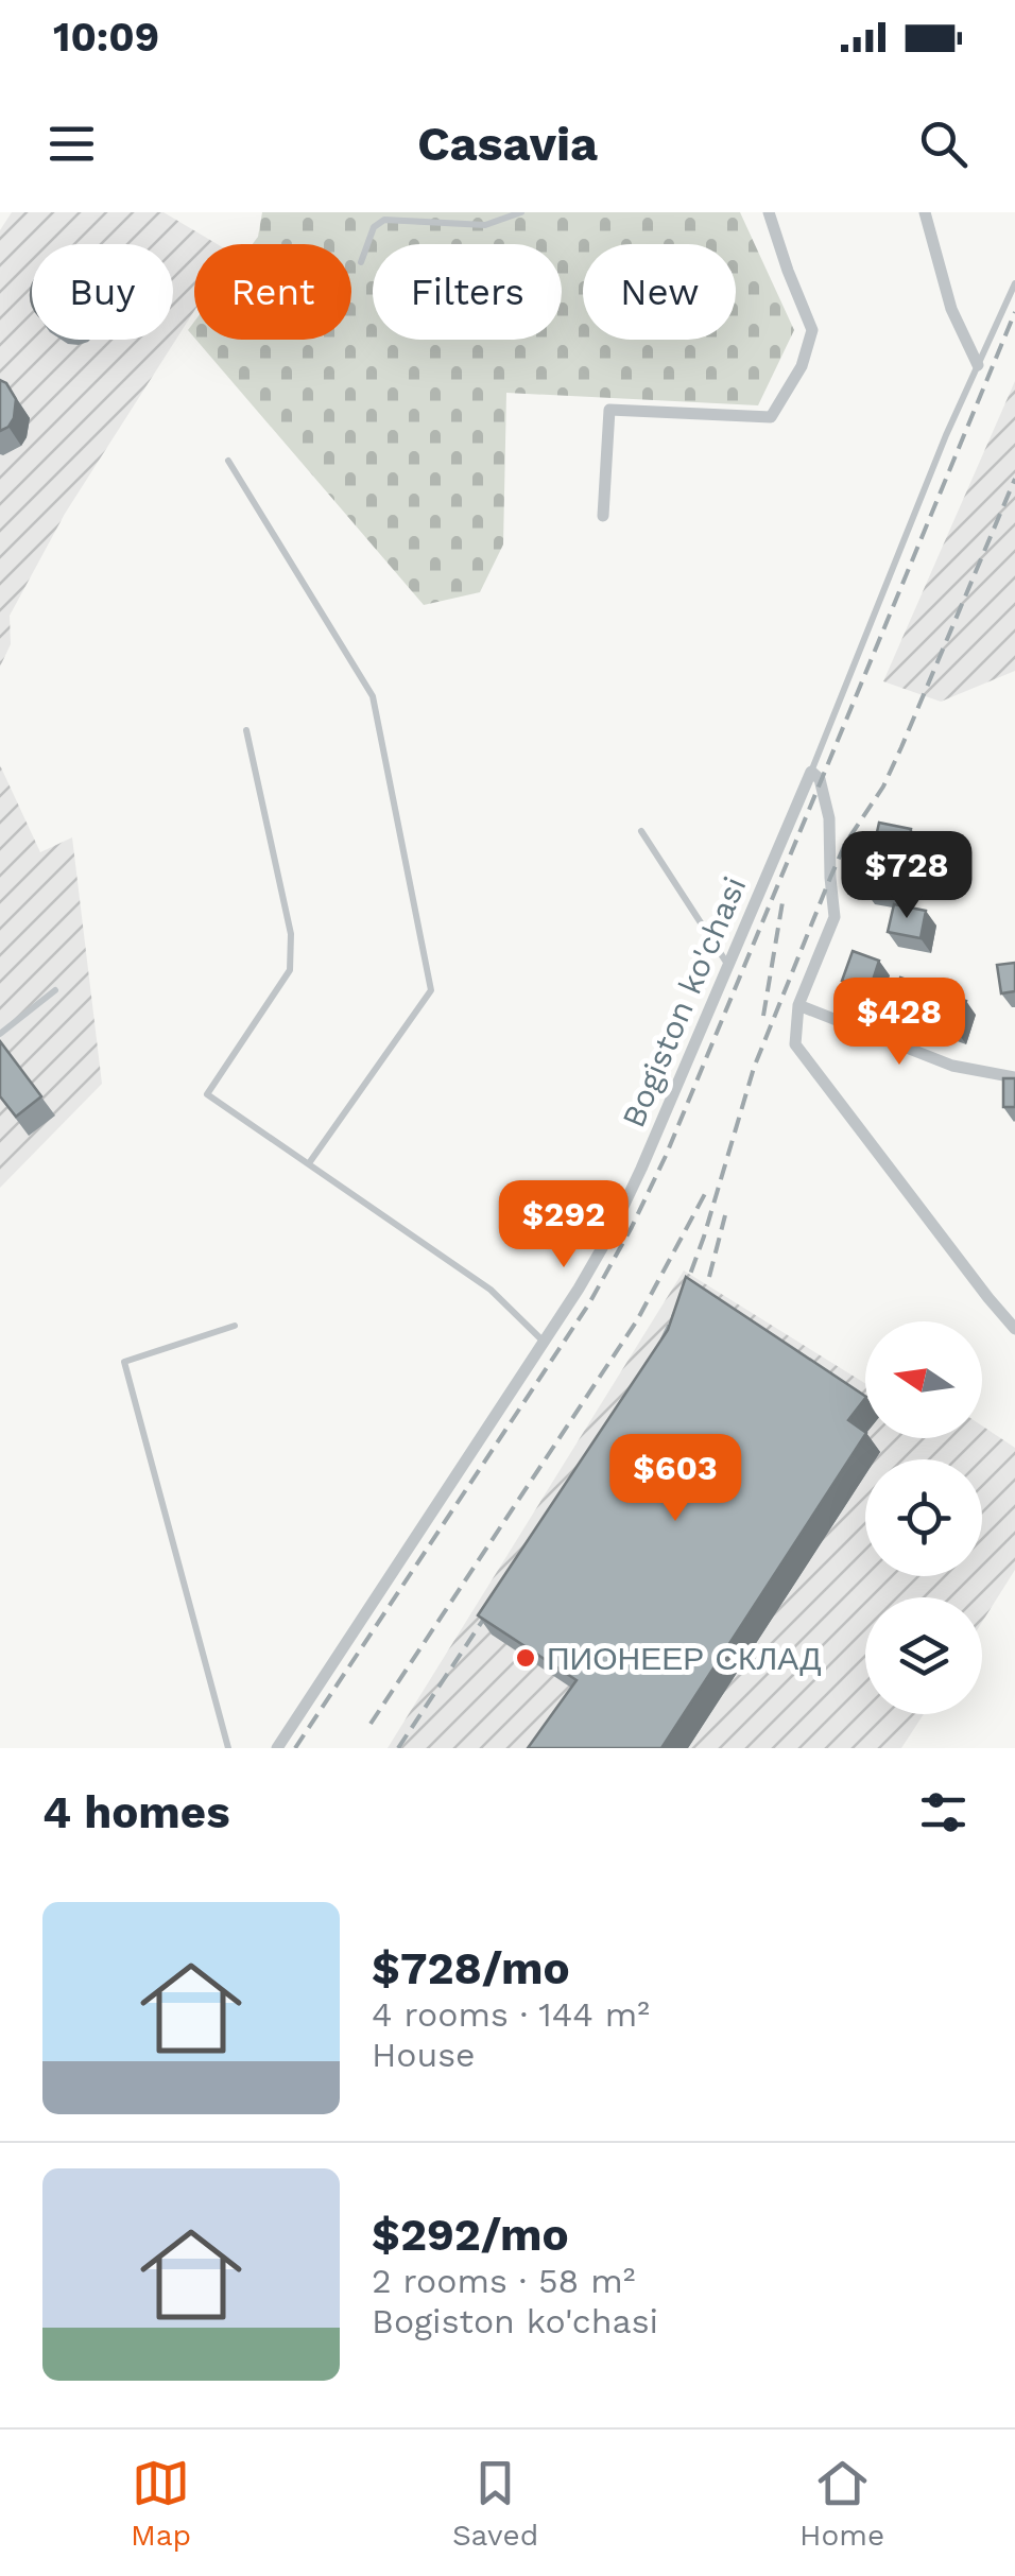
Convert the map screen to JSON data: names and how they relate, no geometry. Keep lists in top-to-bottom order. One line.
{"streets":{"street":["Bogiston ko'chasi"]},"places":["ПИОНЕЕР СКЛАД"],"north":"left","page":{"status":"10:09","header":"Casavia","chip":["Buy","Rent","Filters","New"],"price":["$728","$428","$292","$603"],"heading":"4 homes","list":[{"name":"$728/mo","note":"4 rooms · 144 m² · House"},{"name":"$292/mo","note":"2 rooms · 58 m² · Bogiston ko'chasi"}],"tabs":["Map","Saved","Home"]}}
